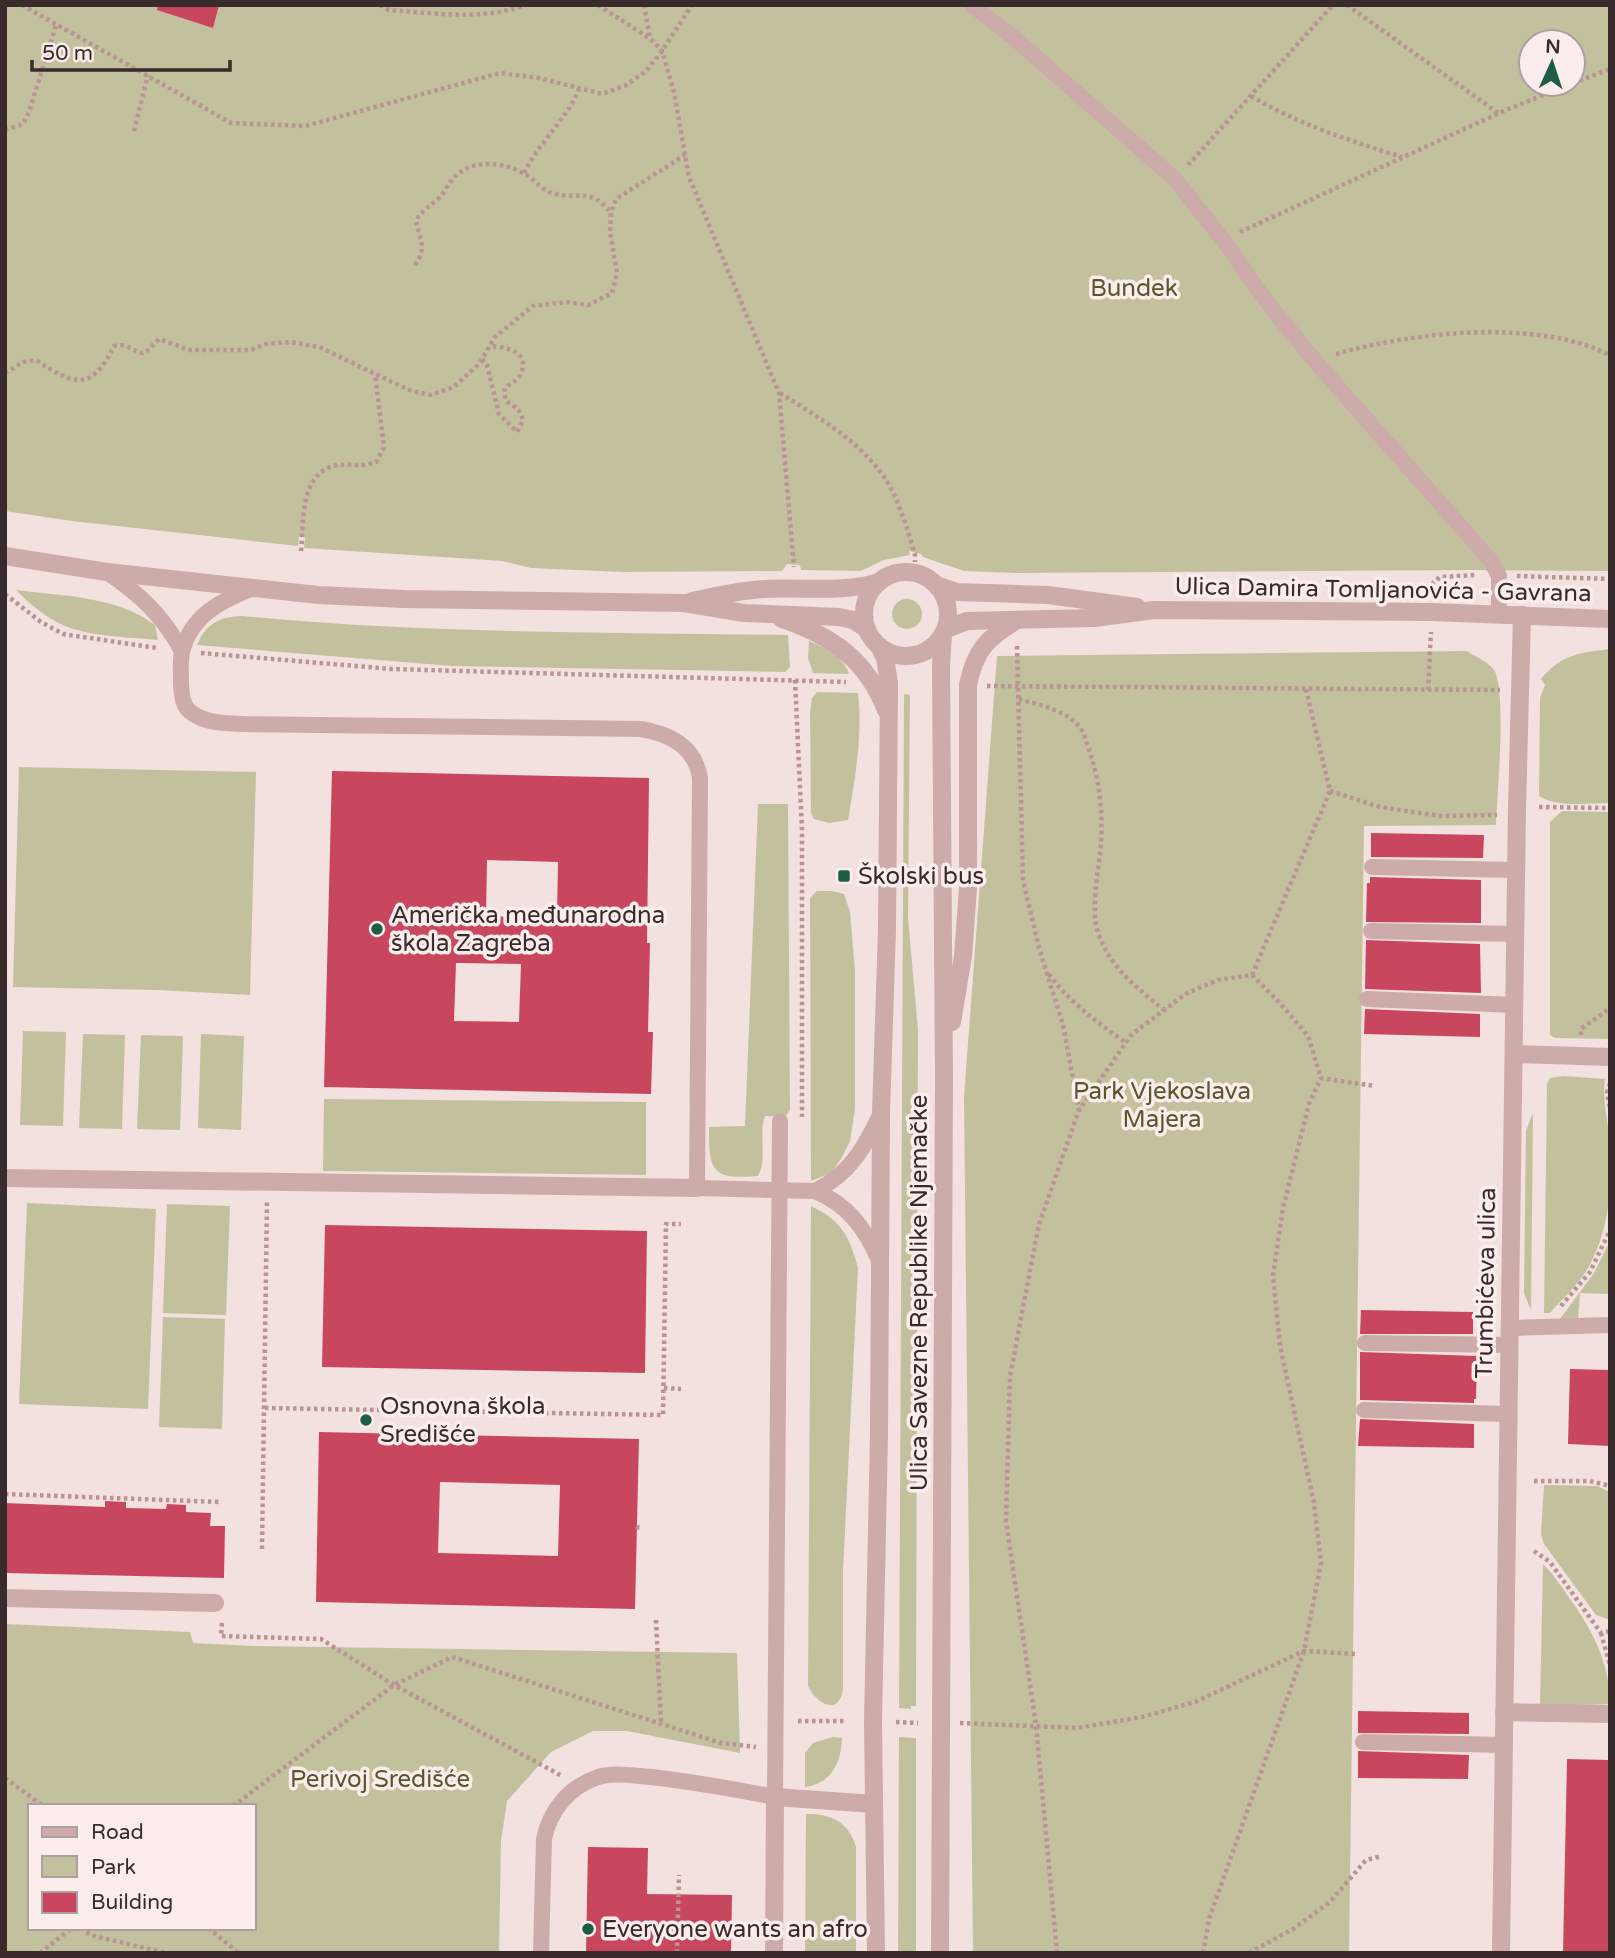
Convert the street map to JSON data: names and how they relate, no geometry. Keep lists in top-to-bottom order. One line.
{"streets":{"street":["Ulica Damira Tomljanovića - Gavrana","Trumbićeva ulica","Ulica Savezne Republike Njemačke"]},"crossings":[["Ulica Damira Tomljanovića - Gavrana","Trumbićeva ulica"],["Ulica Damira Tomljanovića - Gavrana","Ulica Savezne Republike Njemačke"]],"parks":["Bundek","Park Vjekoslava Majera","Perivoj Središće"],"places":{"transit":["Školski bus"],"other":["Američka međunarodna škola Zagreba","Osnovna škola Središće","Everyone wants an afro"]},"legend":["Road","Park","Building"],"scale_bar":"50 m","north":"top"}
